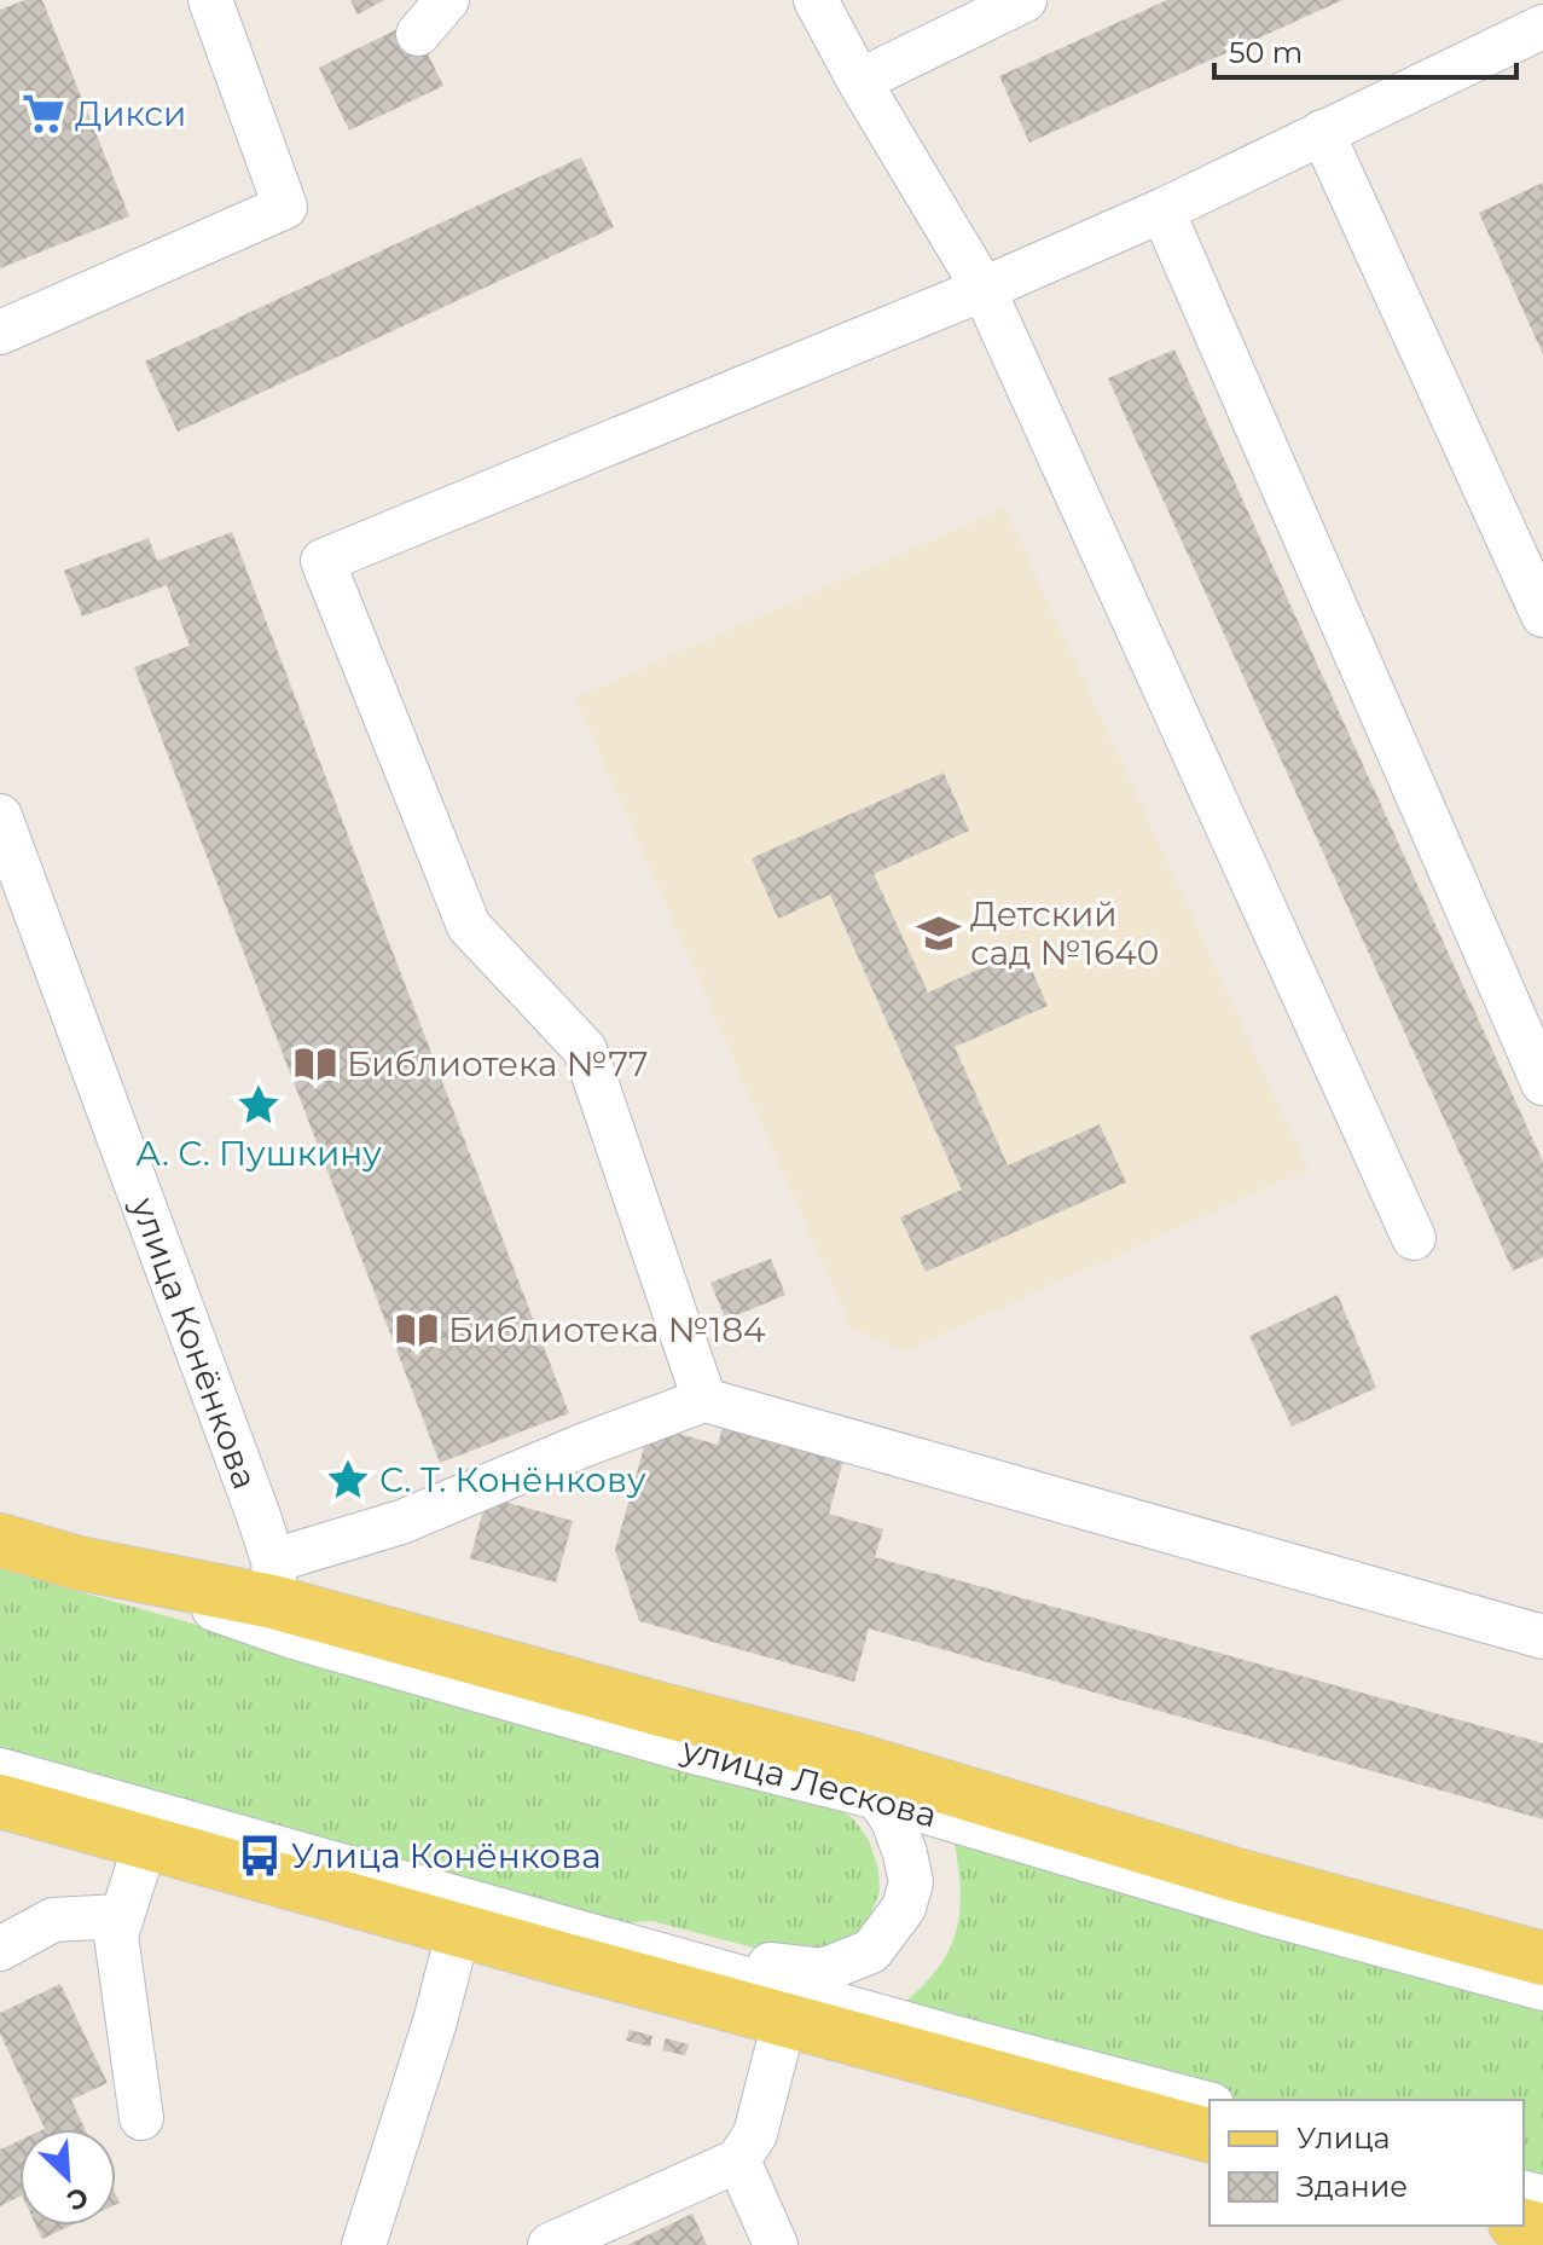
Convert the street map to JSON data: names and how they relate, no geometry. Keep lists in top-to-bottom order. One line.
{"streets":{"main road":["улица Лескова"],"street":["улица Конёнкова"]},"crossings":[["улица Конёнкова","улица Лескова"]],"places":{"supermarket":["Дикси"],"school or university":["Детский сад №1640"],"library":["Библиотека №77","Библиотека №184"],"place":["А. С. Пушкину","С. Т. Конёнкову"],"bus stop":["Улица Конёнкова"]},"legend":["Улица","Здание"],"scale_bar":"50 m","north":"bottom right"}
